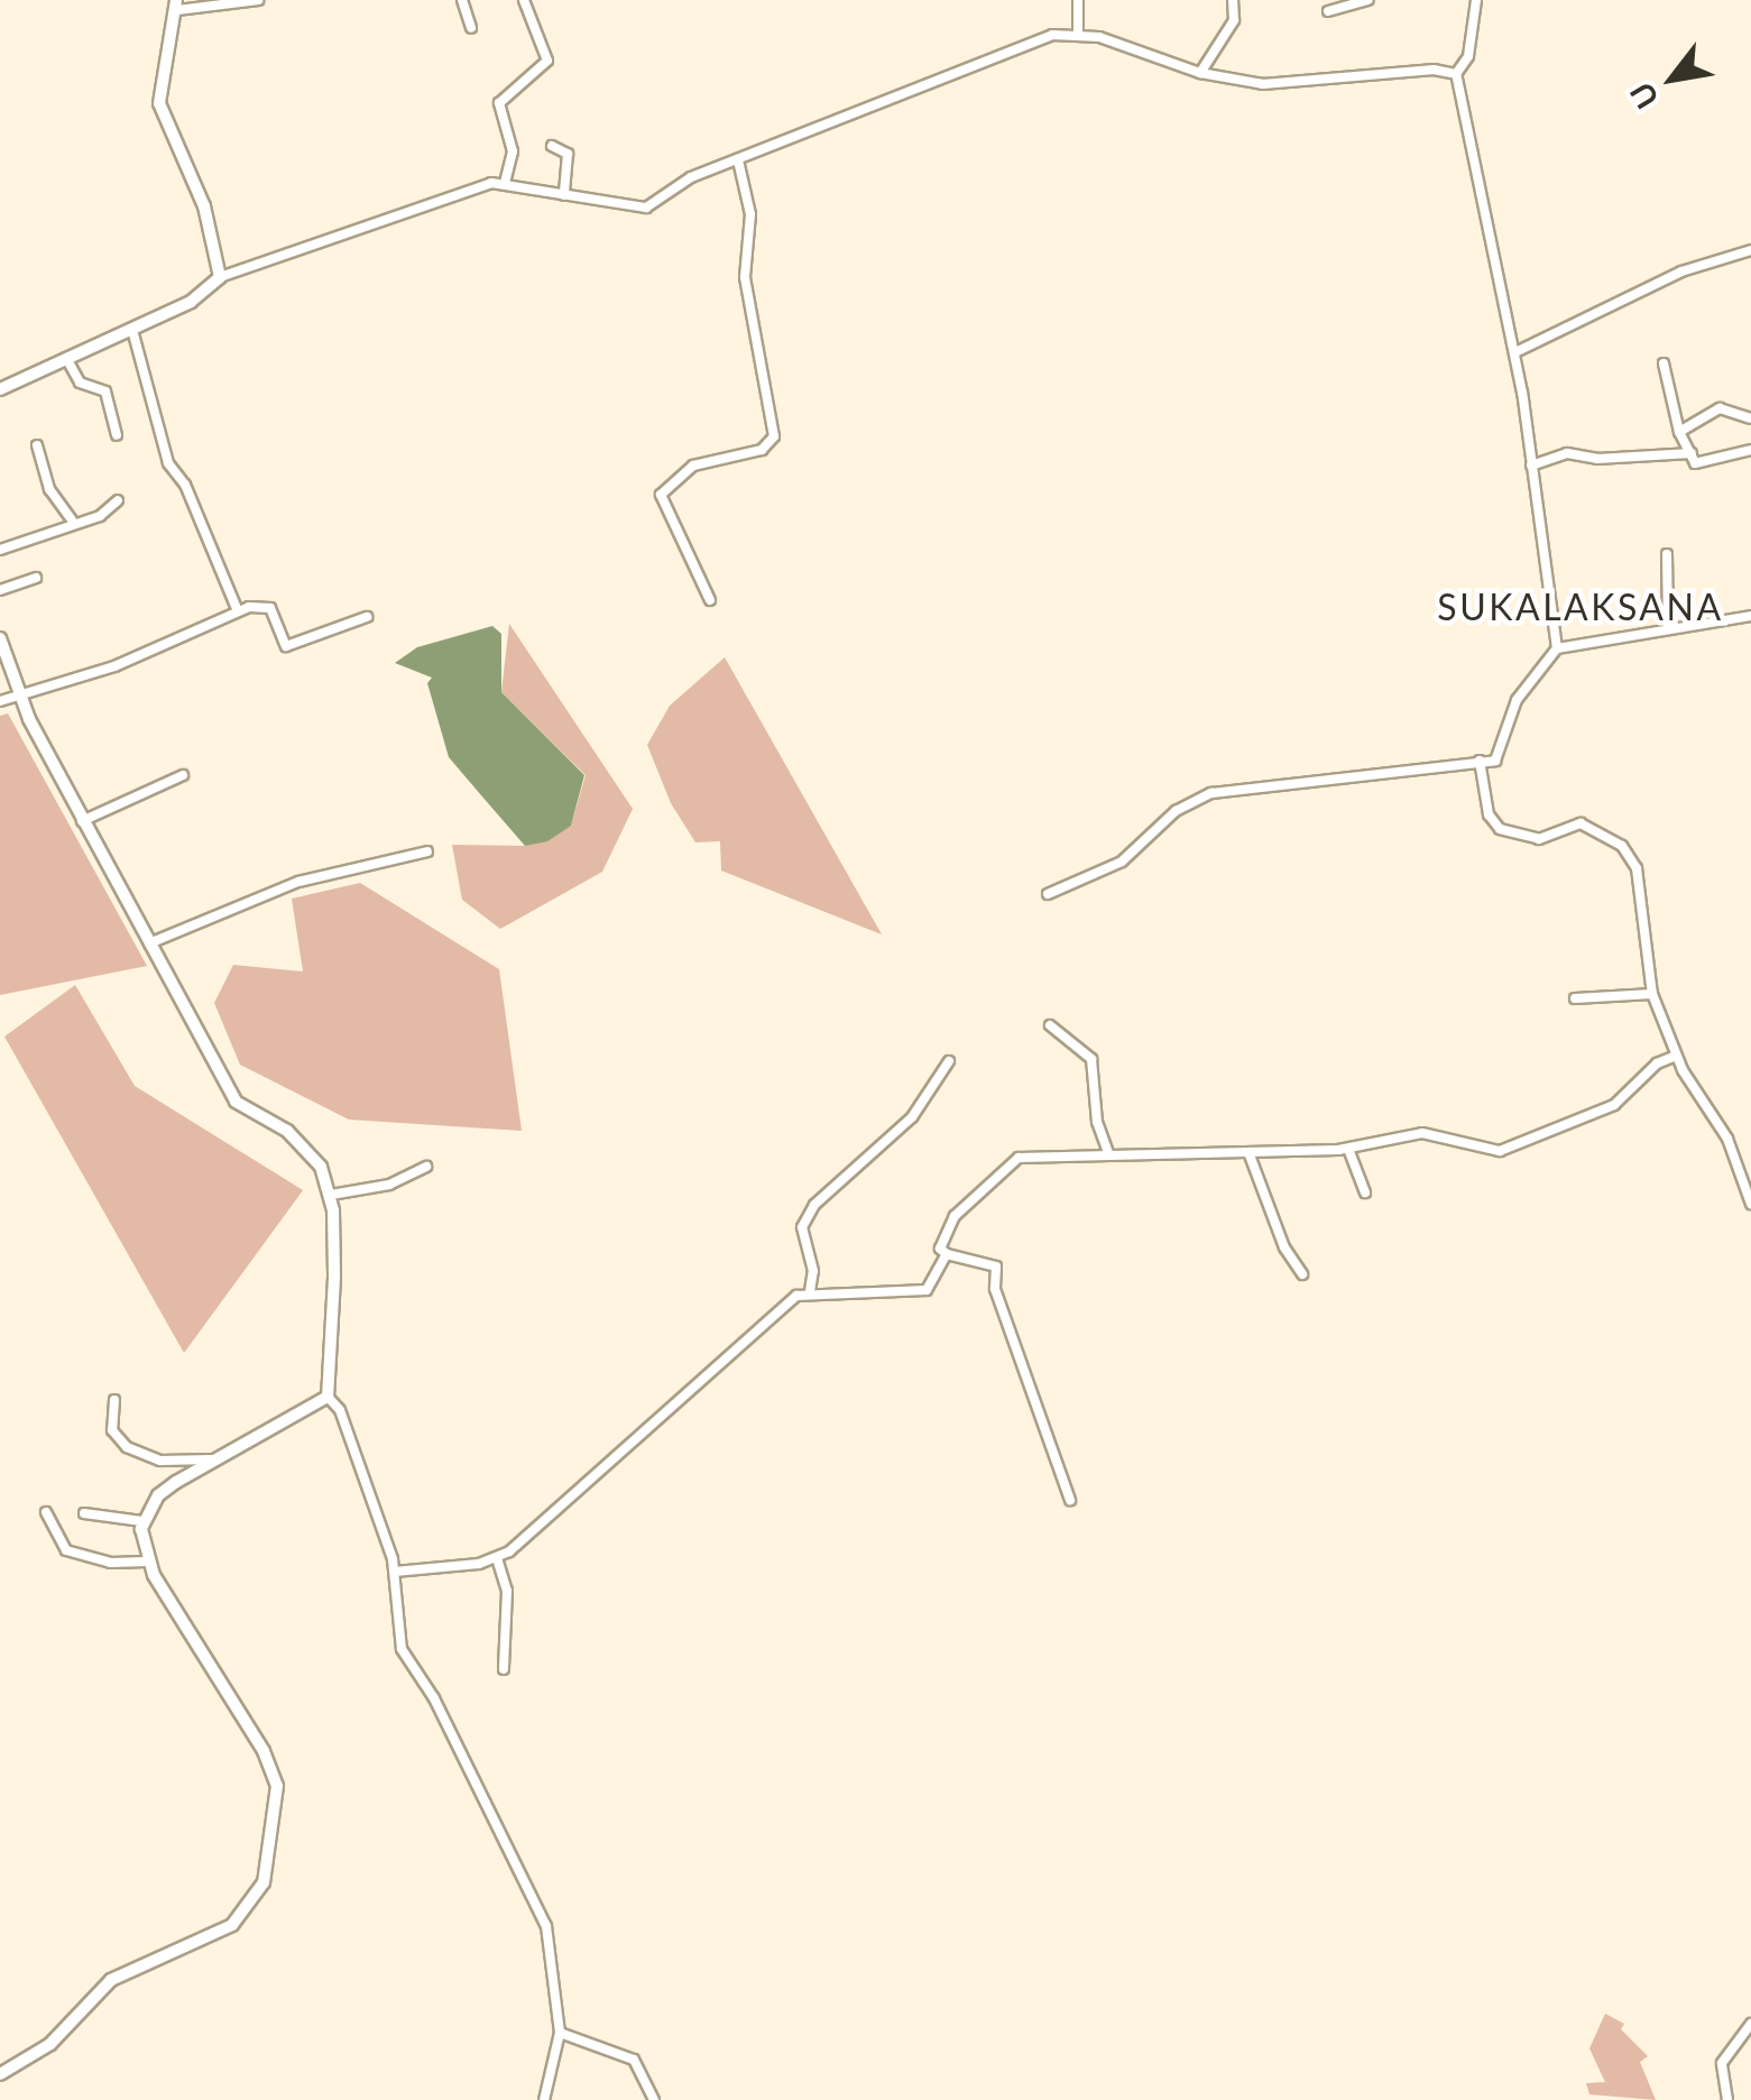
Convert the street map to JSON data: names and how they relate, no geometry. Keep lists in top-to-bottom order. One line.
{"districts":["SUKALAKSANA"],"north":"bottom left"}
